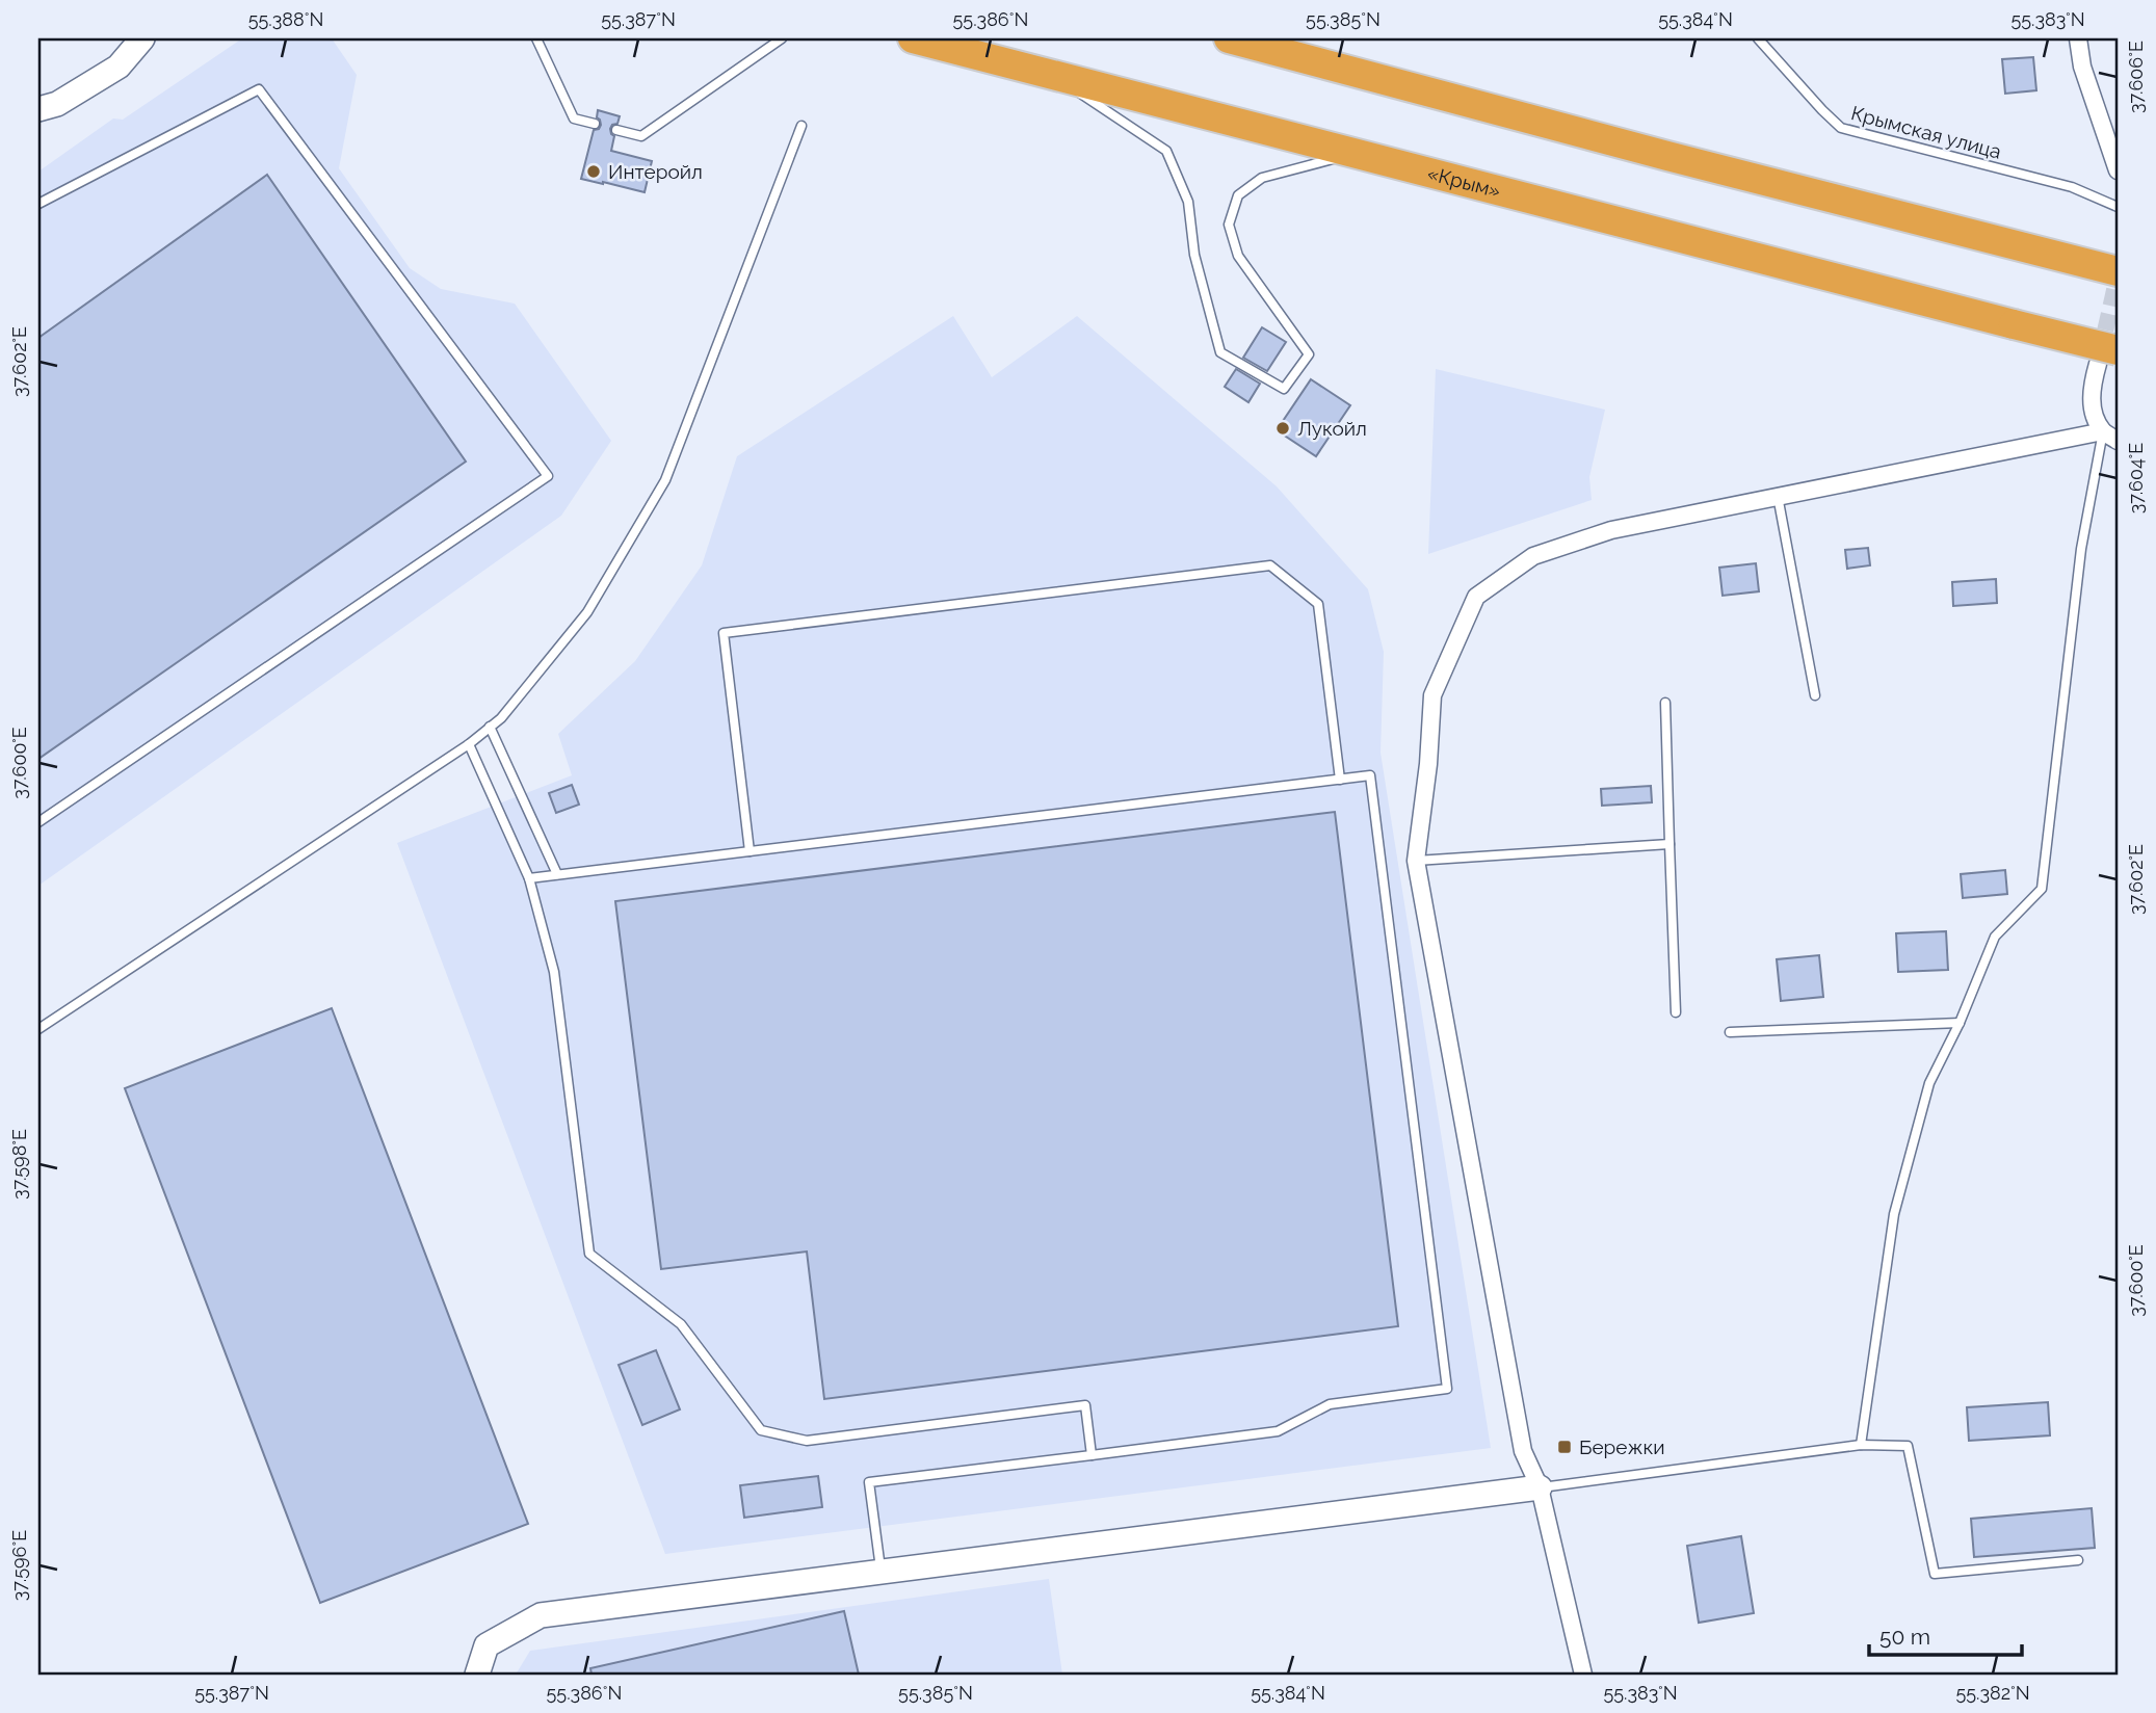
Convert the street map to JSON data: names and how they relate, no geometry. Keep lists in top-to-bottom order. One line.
{"streets":{"highway":["«Крым»"],"lane":["Крымская улица"]},"places":{"other":["Интеройл","Лукойл"],"transit":["Бережки"]},"scale_bar":"50 m","coordinates":["55.388°N","55.387°N","55.386°N","55.385°N","55.384°N","55.383°N","37.606°E","37.602°E","37.604°E","37.600°E","37.598°E","37.596°E","55.382°N"]}
